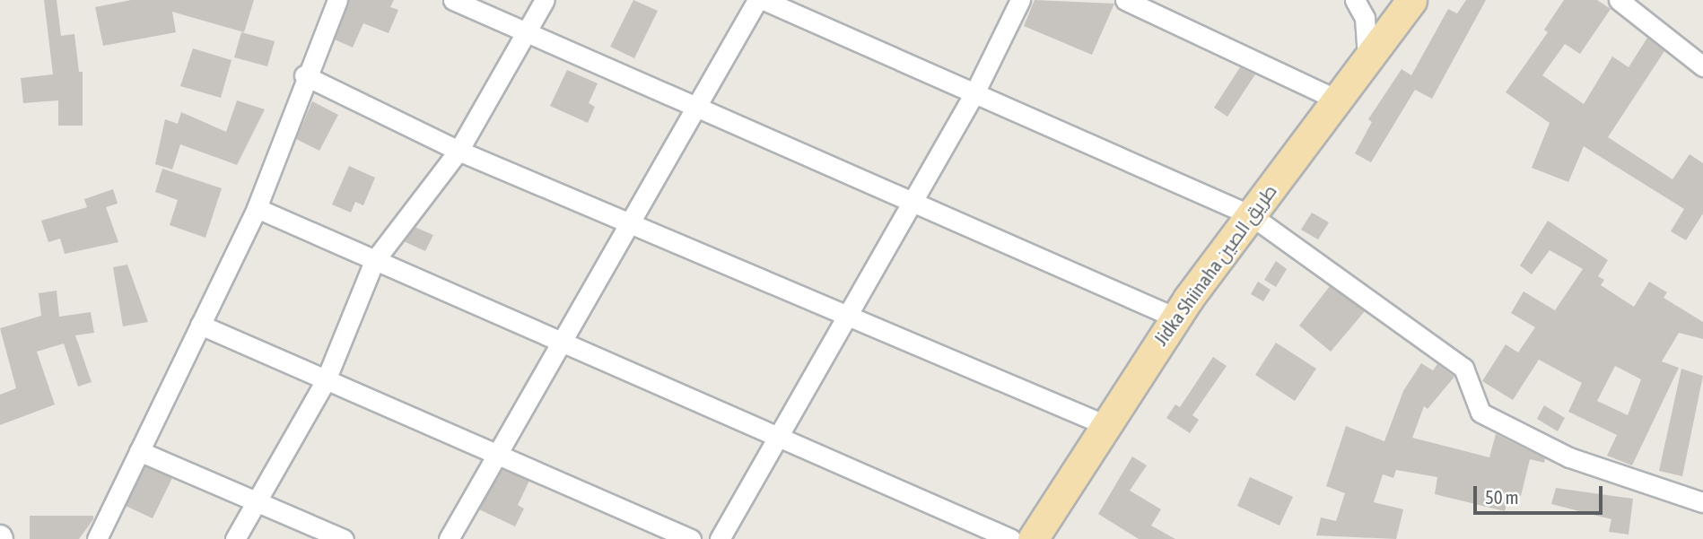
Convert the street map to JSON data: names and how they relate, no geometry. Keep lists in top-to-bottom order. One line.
{"streets":{"main road":["Jidka Shiinaha طريق الصين"]},"scale_bar":"50 m"}
